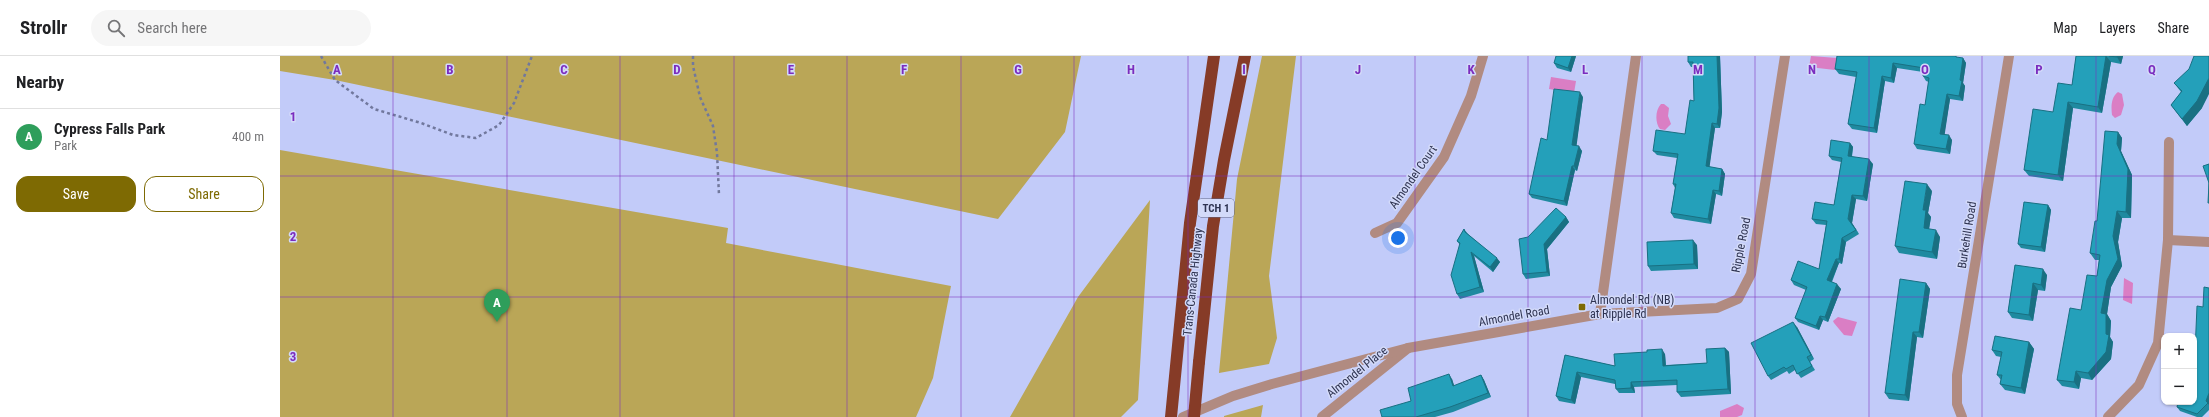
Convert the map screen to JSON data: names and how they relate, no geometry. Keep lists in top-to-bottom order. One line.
{"streets":{"highway":["TCH 1","Trans-Canada Highway"],"street":["Almondel Court","Burkehill Road","Ripple Road","Almondel Road","Almondel Place"]},"crossings":[["Ripple Road","Almondel Road"],["Almondel Road","Almondel Place"]],"places":{"transit":["Almondel Rd (NB) at Ripple Rd"]},"page":{"header":"Strollr","search":"Search here","nav":["Map","Layers","Share"],"heading":"Nearby","list":[{"mark":"A","name":"Cypress Falls Park","note":"Park","value":"400 m"}],"buttons":["Save","Share"],"pins":"A","map_buttons":["+","−"]},"grid":{"columns":["A","B","C","D","E","F","G","H","I","J","K","L","M","N","O","P","Q"],"rows":["1","2","3"]}}
